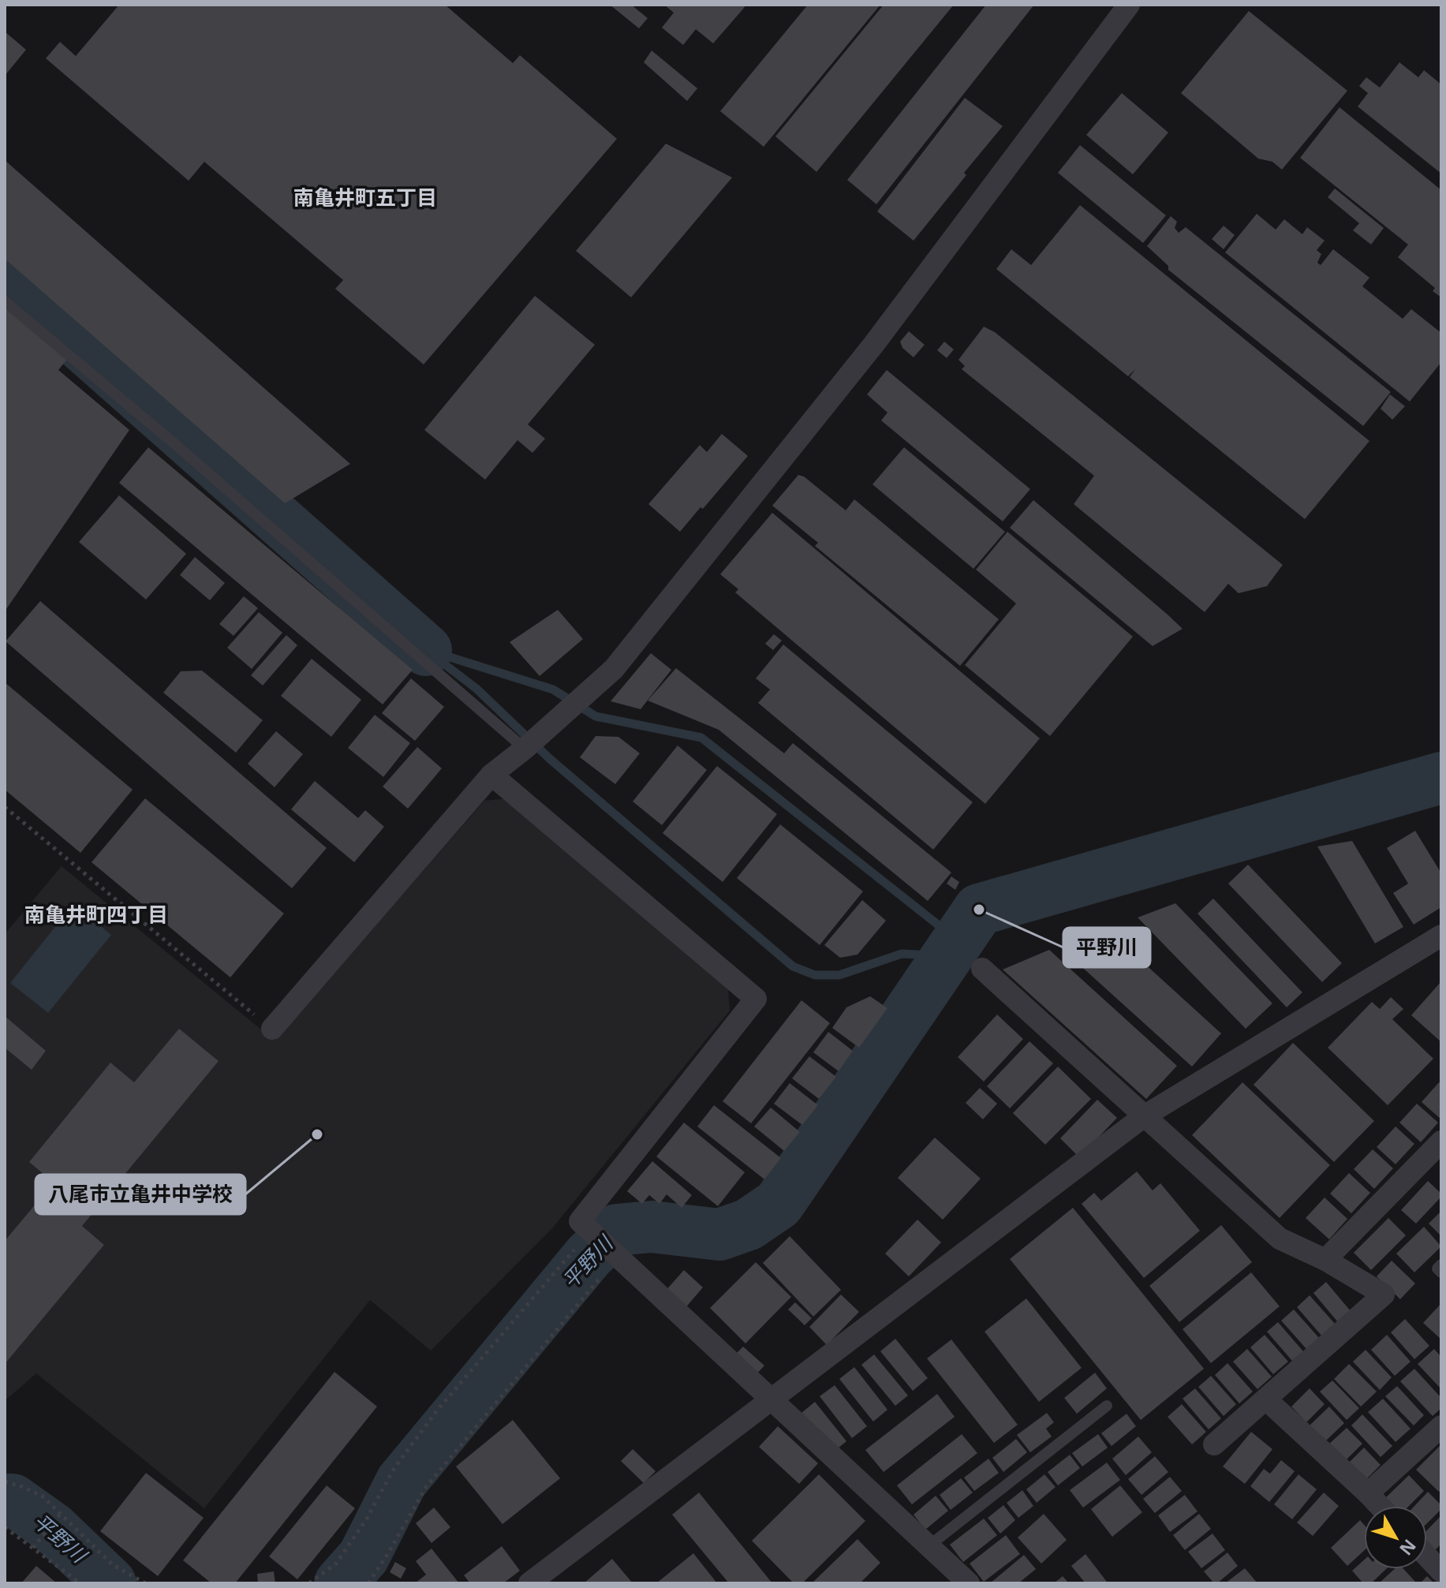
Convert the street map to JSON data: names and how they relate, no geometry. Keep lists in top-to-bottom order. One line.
{"districts":["南亀井町五丁目","南亀井町四丁目"],"water":["平野川"],"places":["平野川","八尾市立亀井中学校"],"north":"bottom right"}
